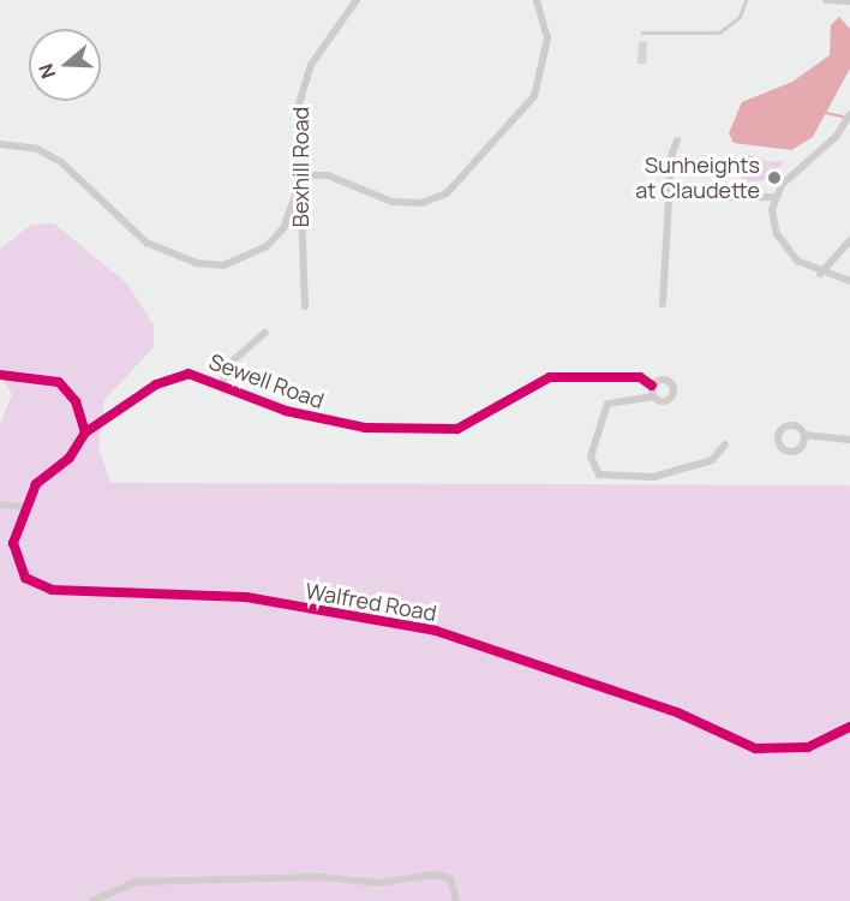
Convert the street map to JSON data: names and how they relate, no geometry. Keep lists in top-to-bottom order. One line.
{"streets":{"street":["Bexhill Road","Sewell Road","Walfred Road"]},"crossings":[["Sewell Road","Walfred Road"]],"places":["Sunheights at Claudette"],"north":"left"}
